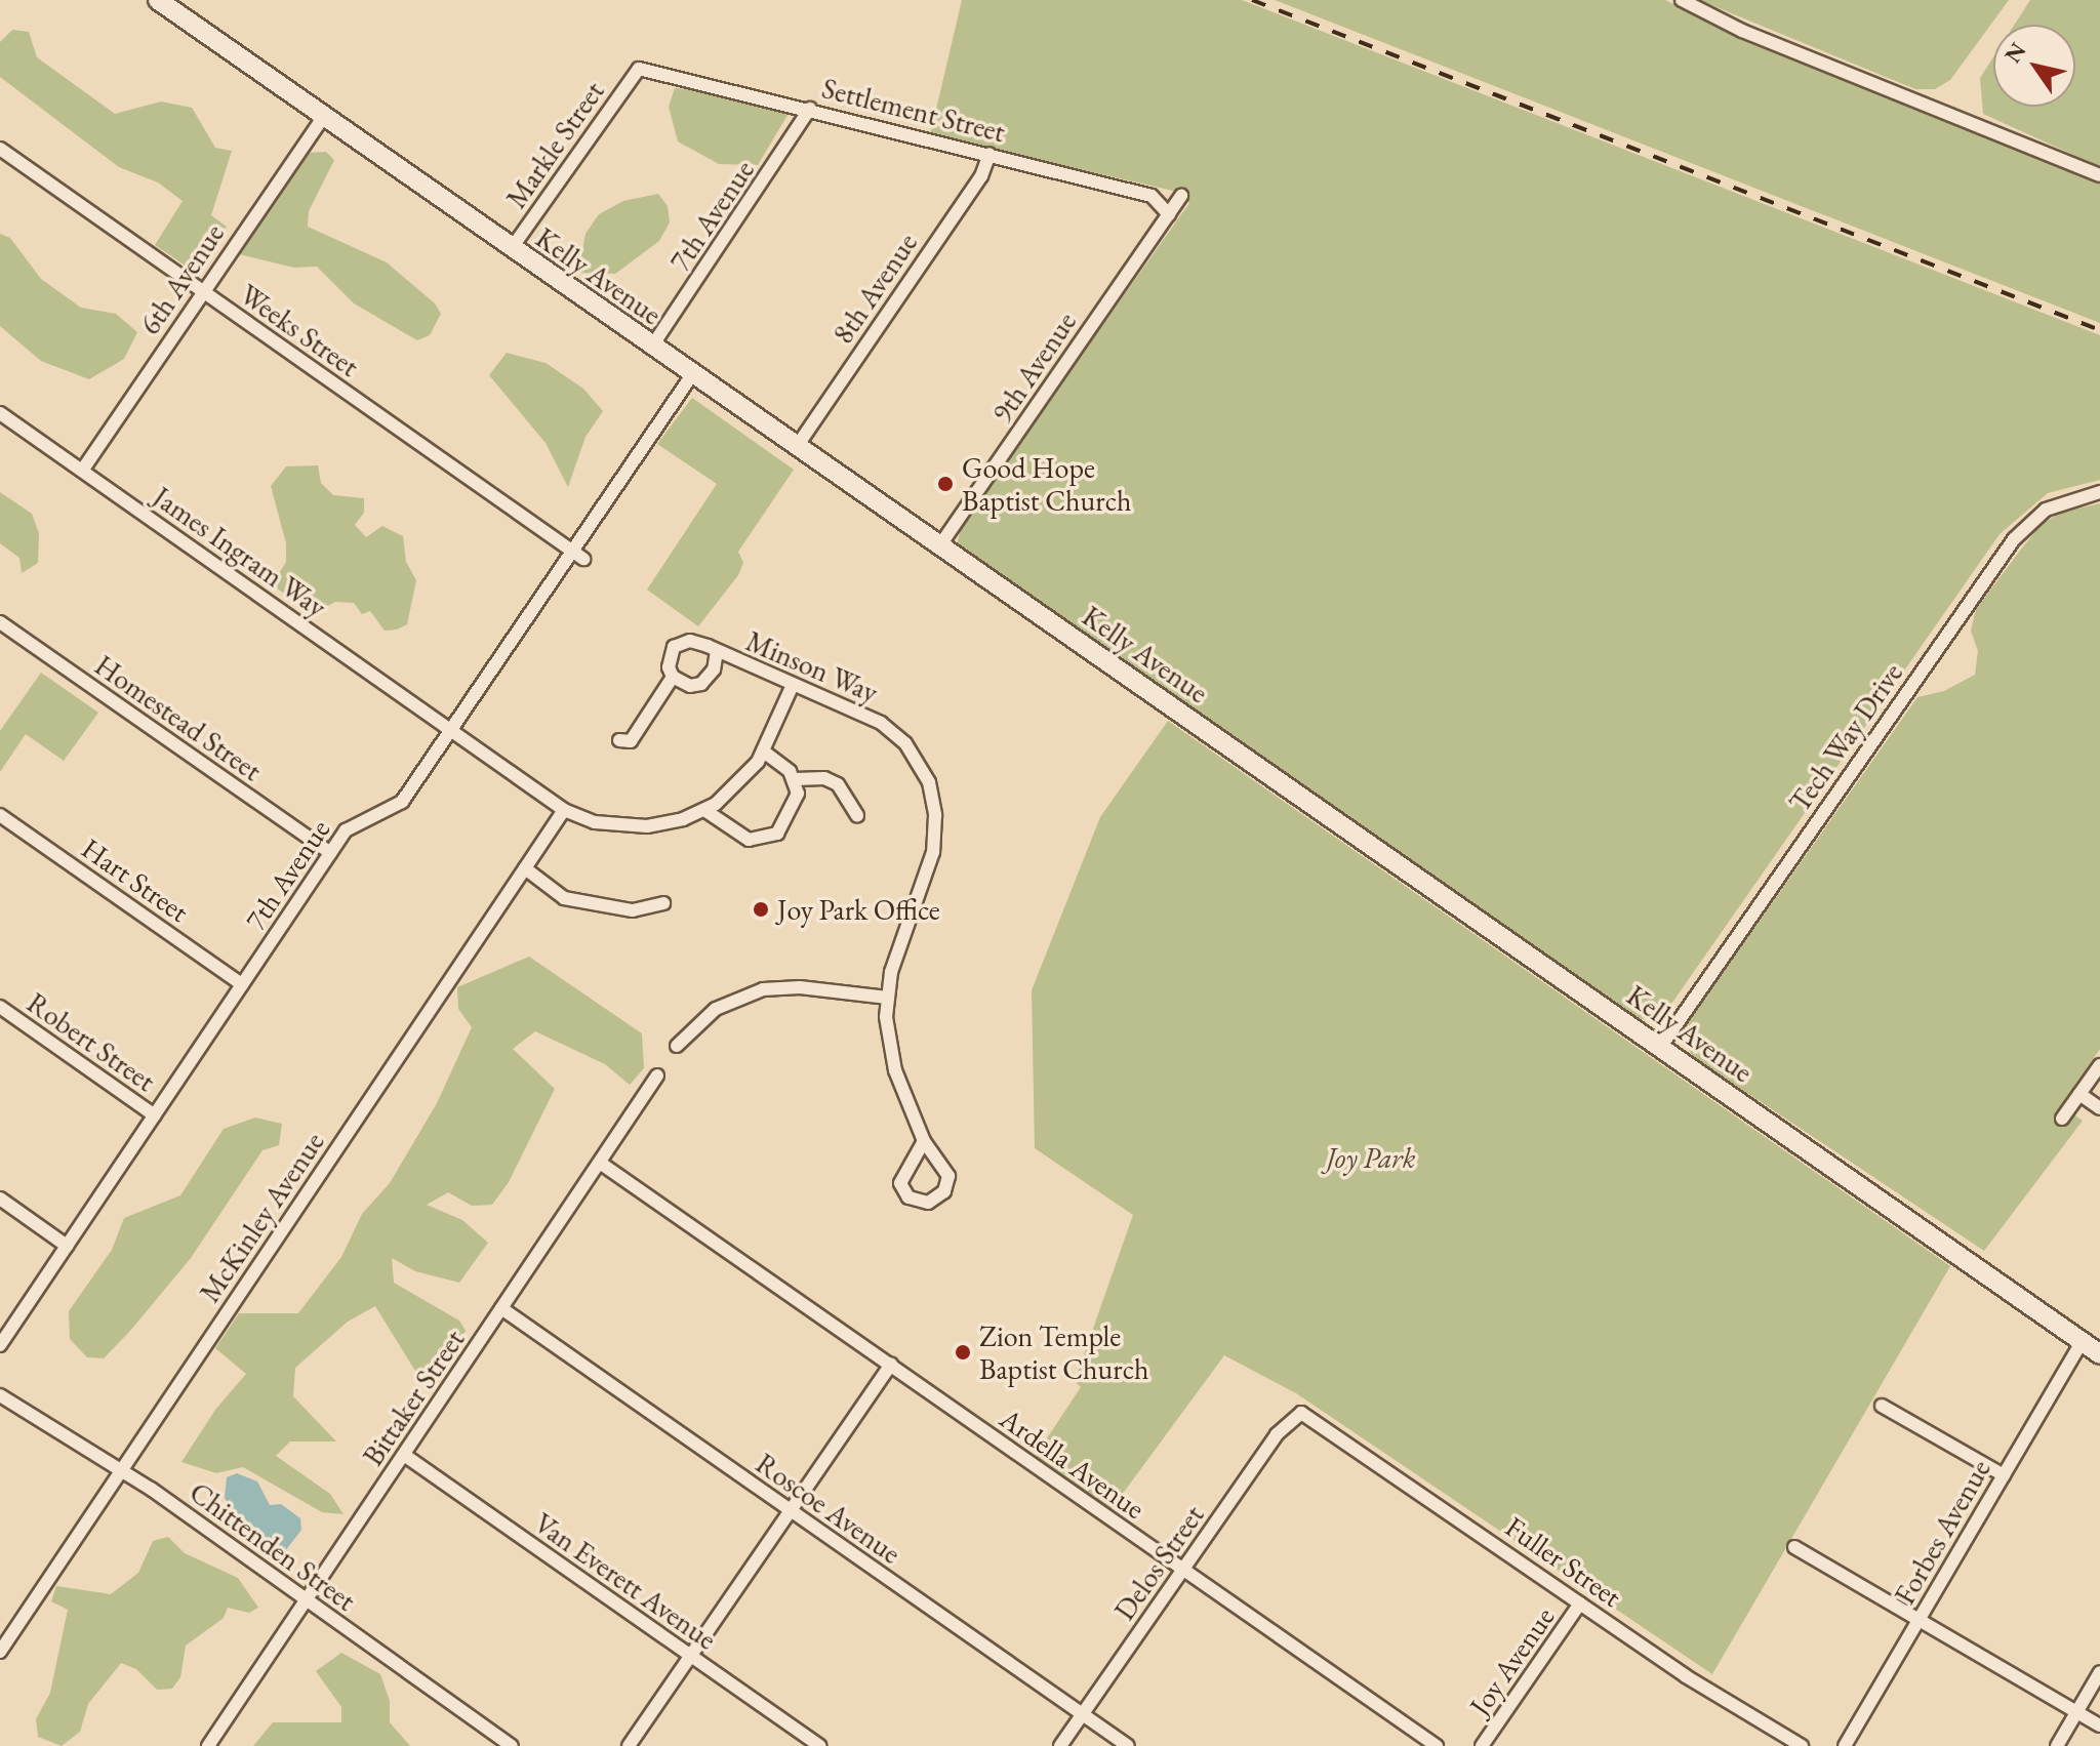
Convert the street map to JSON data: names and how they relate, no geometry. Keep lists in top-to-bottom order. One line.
{"streets":{"main road":["Kelly Avenue"],"street":["Settlement Street","Markle Street","7th Avenue","6th Avenue","8th Avenue","Weeks Street","9th Avenue","James Ingram Way","Minson Way","Homestead Street","Tech Way Drive","Hart Street","Robert Street","McKinley Avenue","Bittaker Street","Ardella Avenue","Roscoe Avenue","Forbes Avenue","Chittenden Street","Fuller Street","Delos Street","Van Everett Avenue","Joy Avenue"]},"crossings":[["Settlement Street","Markle Street"],["Settlement Street","7th Avenue"],["Settlement Street","8th Avenue"],["Settlement Street","9th Avenue"],["Markle Street","Kelly Avenue"],["7th Avenue","Kelly Avenue"],["7th Avenue","Weeks Street"],["7th Avenue","James Ingram Way"],["7th Avenue","Homestead Street"],["7th Avenue","Hart Street"],["7th Avenue","Robert Street"],["Kelly Avenue","6th Avenue"],["Kelly Avenue","8th Avenue"],["Kelly Avenue","9th Avenue"],["Kelly Avenue","Tech Way Drive"],["Kelly Avenue","Forbes Avenue"],["6th Avenue","Weeks Street"],["6th Avenue","James Ingram Way"],["McKinley Avenue","Chittenden Street"],["Bittaker Street","Ardella Avenue"],["Bittaker Street","Roscoe Avenue"],["Bittaker Street","Chittenden Street"],["Bittaker Street","Van Everett Avenue"],["Ardella Avenue","Delos Street"],["Roscoe Avenue","Delos Street"],["Fuller Street","Delos Street"],["Fuller Street","Joy Avenue"]],"parks":["Joy Park"],"places":["Good Hope Baptist Church","Joy Park Office","Zion Temple Baptist Church"],"north":"top left"}
